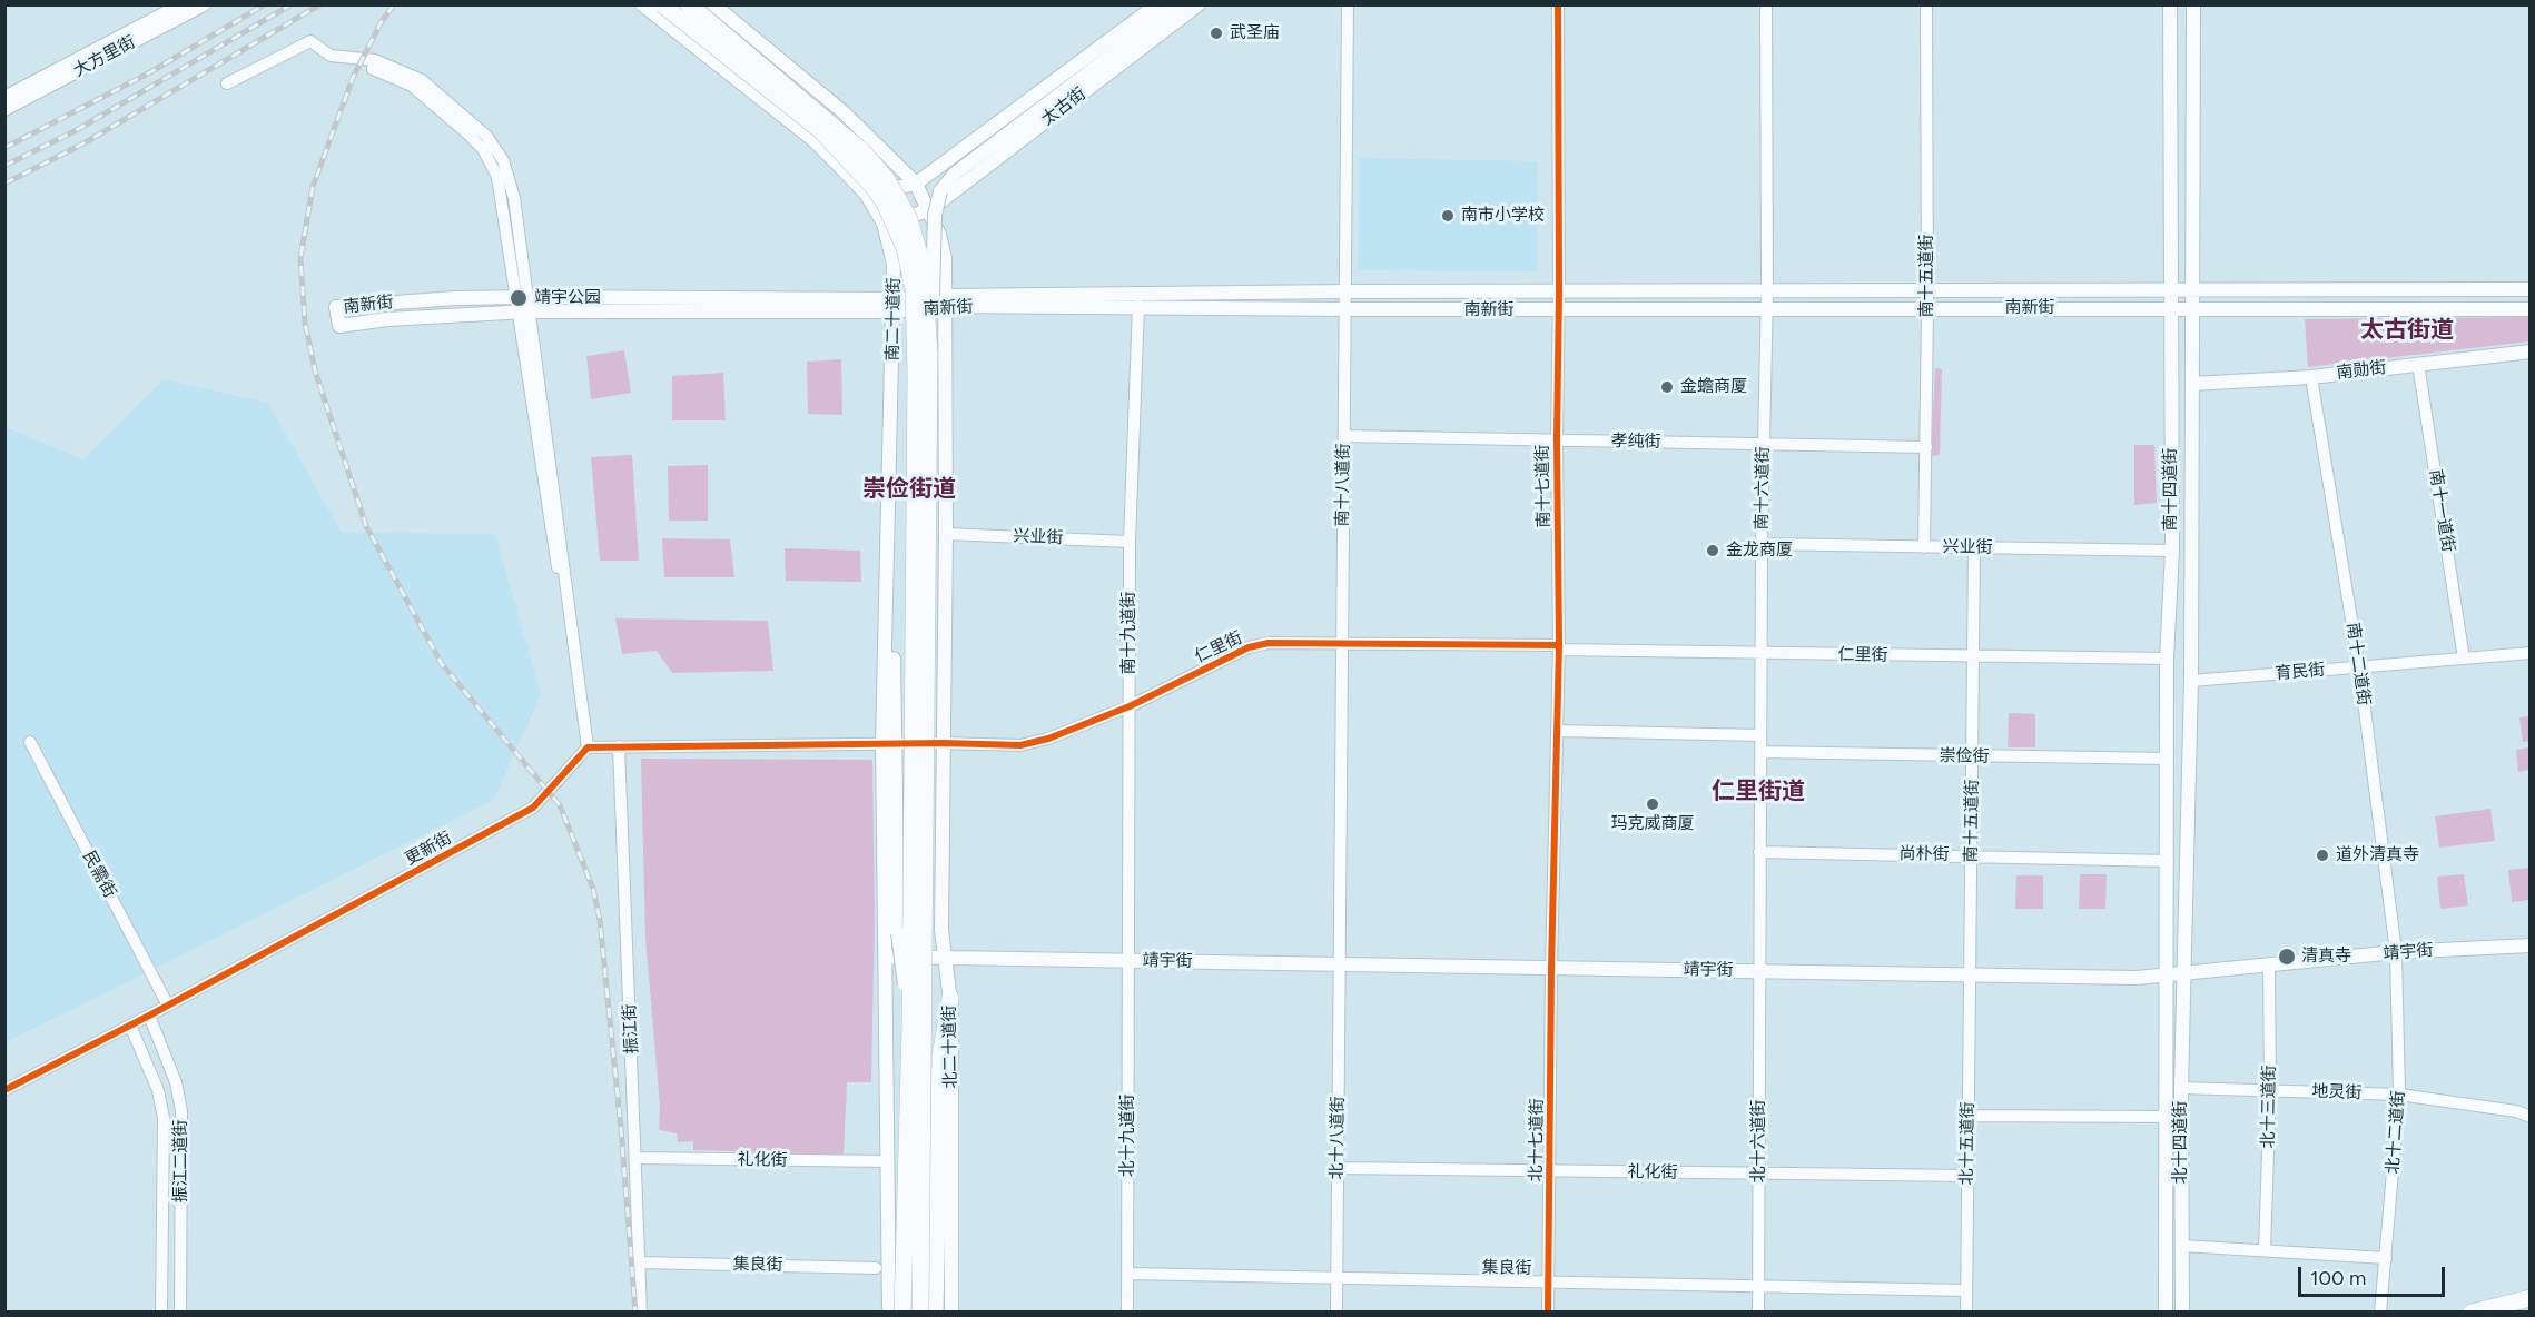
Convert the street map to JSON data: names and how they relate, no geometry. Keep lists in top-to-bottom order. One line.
{"streets":{"main road":["大方里街","太古街","南新街","南二十道街","南勋街","南十四道街","靖宇街","北二十道街","北十四道街"],"street":["南十五道街","孝纯街","南十八道街","南十七道街","南十六道街","南十一道街","兴业街","南十九道街","仁里街","南十二道街","育民街","崇俭街","更新街","尚朴街","民需街","振江街","地灵街","北十三道街","北十二道街","北十九道街","北十八道街","北十七道街","北十六道街","北十五道街","礼化街","振江二道街","集良街"]},"crossings":[["南十五道街","南新街"],["南十五道街","孝纯街"],["南十五道街","兴业街"],["南十五道街","仁里街"],["南十五道街","崇俭街"],["南十五道街","尚朴街"],["南十五道街","靖宇街"],["南十五道街","北十五道街"],["南新街","南二十道街"],["南新街","南十八道街"],["南新街","南十七道街"],["南新街","南十六道街"],["南新街","南十四道街"],["南新街","南十九道街"],["南新街","北十四道街"],["南二十道街","仁里街"],["南勋街","南十一道街"],["南勋街","南十二道街"],["南勋街","北十四道街"],["孝纯街","南十八道街"],["孝纯街","南十七道街"],["孝纯街","南十六道街"],["南十八道街","仁里街"],["南十八道街","靖宇街"],["南十八道街","北十八道街"],["南十七道街","仁里街"],["南十七道街","靖宇街"],["南十七道街","北十七道街"],["南十六道街","兴业街"],["南十六道街","仁里街"],["南十六道街","崇俭街"],["南十六道街","尚朴街"],["南十六道街","靖宇街"],["南十六道街","北十六道街"],["南十四道街","兴业街"],["南十四道街","仁里街"],["南十四道街","崇俭街"],["南十四道街","尚朴街"],["南十四道街","靖宇街"],["南十四道街","北十四道街"],["南十一道街","育民街"],["兴业街","南十九道街"],["南十九道街","仁里街"],["南十九道街","靖宇街"],["南十九道街","北十九道街"],["仁里街","北二十道街"],["南十二道街","育民街"],["南十二道街","靖宇街"],["南十二道街","北十二道街"],["育民街","北十四道街"],["更新街","民需街"],["更新街","振江二道街"],["靖宇街","北二十道街"],["靖宇街","北十三道街"],["靖宇街","北十二道街"],["靖宇街","北十九道街"],["靖宇街","北十八道街"],["靖宇街","北十七道街"],["靖宇街","北十六道街"],["靖宇街","北十四道街"],["靖宇街","北十五道街"],["振江街","礼化街"],["振江街","集良街"],["地灵街","北十三道街"],["地灵街","北十二道街"],["地灵街","北十四道街"],["北十九道街","集良街"],["北十八道街","礼化街"],["北十八道街","集良街"],["北十七道街","礼化街"],["北十七道街","集良街"],["北十六道街","礼化街"],["北十六道街","集良街"],["北十五道街","礼化街"],["北十五道街","集良街"]],"districts":["太古街道","崇俭街道","仁里街道"],"places":["武圣庙","南市小学校","靖宇公园","金蟾商厦","金龙商厦","玛克威商厦","道外清真寺","清真寺"],"scale_bar":"100 m"}
